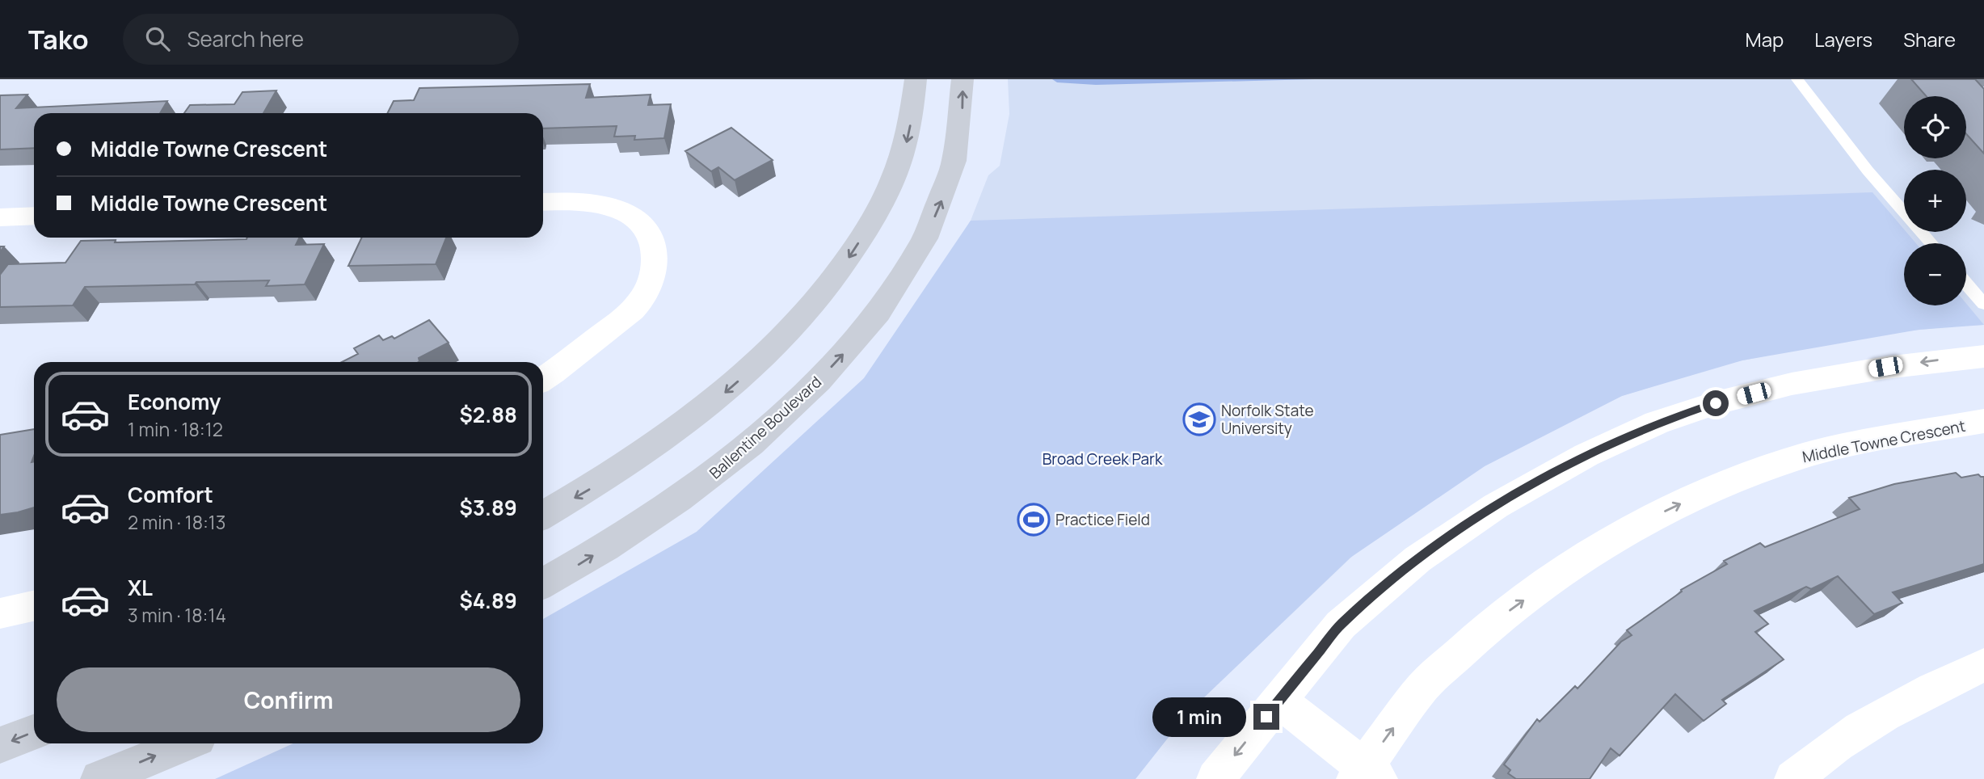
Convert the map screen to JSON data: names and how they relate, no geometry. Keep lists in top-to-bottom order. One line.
{"streets":{"main road":["Ballentine Boulevard"],"street":["Middle Towne Crescent"]},"parks":["Broad Creek Park"],"places":{"school or university":["Norfolk State University"],"sports":["Practice Field"]},"page":{"header":"Tako","search":"Search here","nav":["Map","Layers","Share"],"map_buttons":["+","−"],"banner":["Middle Towne Crescent","Middle Towne Crescent"],"list":[{"name":"Economy","note":"1 min · 18:12","value":"$2.88"},{"name":"Comfort","note":"2 min · 18:13","value":"$3.89"},{"name":"XL","note":"3 min · 18:14","value":"$4.89"}],"buttons":"Confirm","bubble":"1 min"}}
